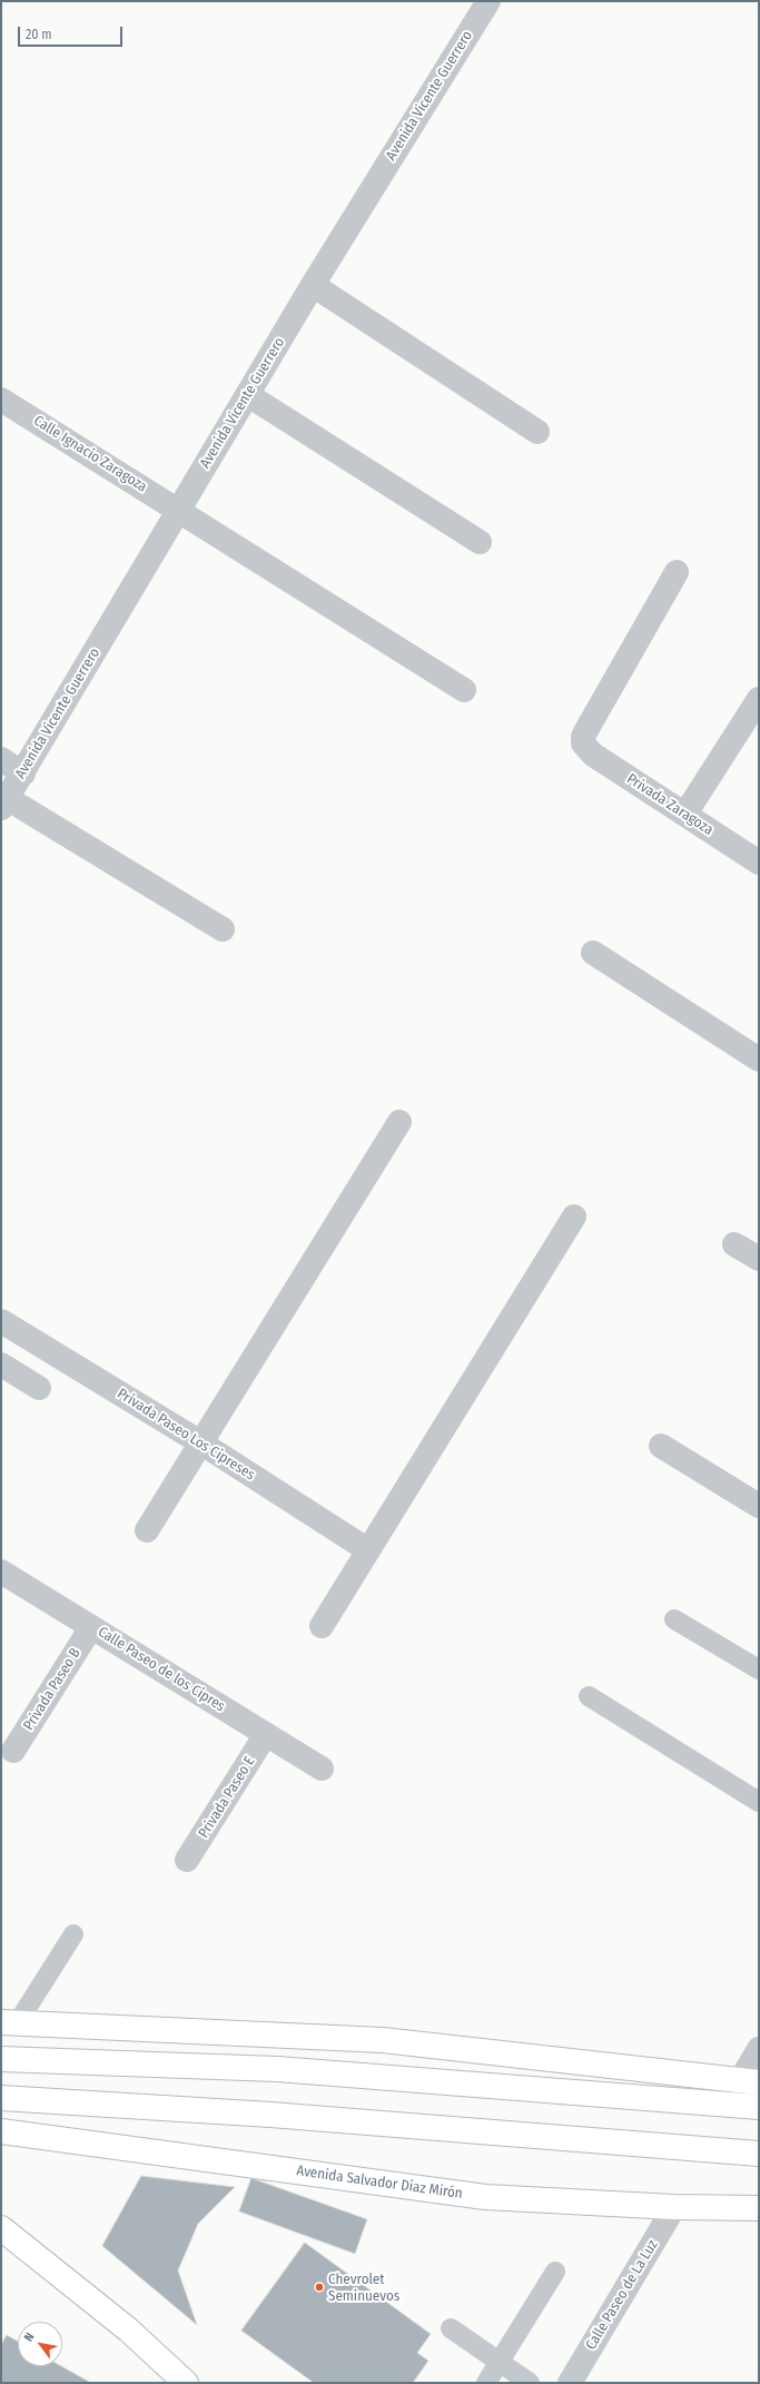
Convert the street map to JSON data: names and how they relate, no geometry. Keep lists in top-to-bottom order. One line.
{"streets":{"main road":["Avenida Salvador Díaz Mirón"],"street":["Avenida Vicente Guerrero","Calle Ignacio Zaragoza","Privada Zaragoza","Privada Paseo Los Cipreses","Calle Paseo de los Cipres","Privada Paseo B","Privada Paseo E","Calle Paseo de La Luz"]},"crossings":[["Avenida Vicente Guerrero","Calle Ignacio Zaragoza"],["Calle Paseo de los Cipres","Privada Paseo B"],["Calle Paseo de los Cipres","Privada Paseo E"],["Avenida Salvador Díaz Mirón","Calle Paseo de La Luz"]],"places":["Chevrolet Seminuevos"],"scale_bar":"20 m","north":"top left"}
